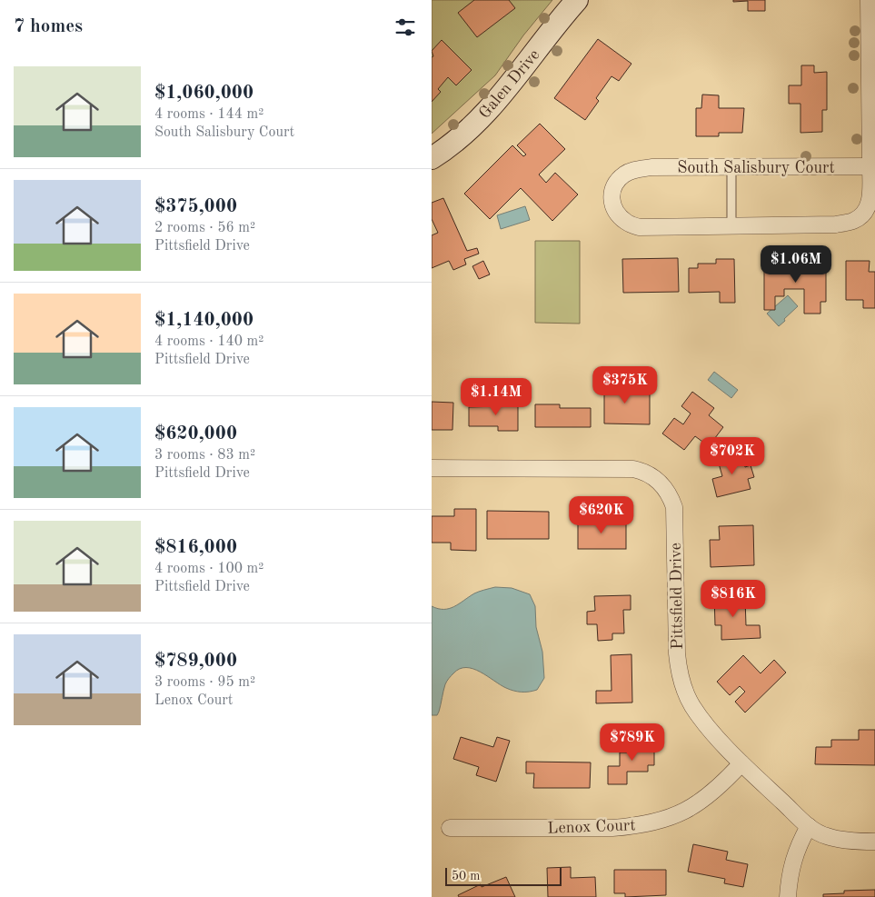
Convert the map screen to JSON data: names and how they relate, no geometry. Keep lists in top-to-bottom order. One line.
{"streets":{"street":["Galen Drive","South Salisbury Court","Pittsfield Drive","Lenox Court"]},"crossings":[["Pittsfield Drive","Lenox Court"]],"scale_bar":"50 m","page":{"heading":"7 homes","list":[{"name":"$1,060,000","note":"4 rooms · 144 m² · South Salisbury Court"},{"name":"$375,000","note":"2 rooms · 56 m² · Pittsfield Drive"},{"name":"$1,140,000","note":"4 rooms · 140 m² · Pittsfield Drive"},{"name":"$620,000","note":"3 rooms · 83 m² · Pittsfield Drive"},{"name":"$816,000","note":"4 rooms · 100 m² · Pittsfield Drive"},{"name":"$789,000","note":"3 rooms · 95 m² · Lenox Court"}],"price":["$1.06M","$375K","$1.14M","$702K","$620K","$816K","$789K"],"scale":"50 m"}}
